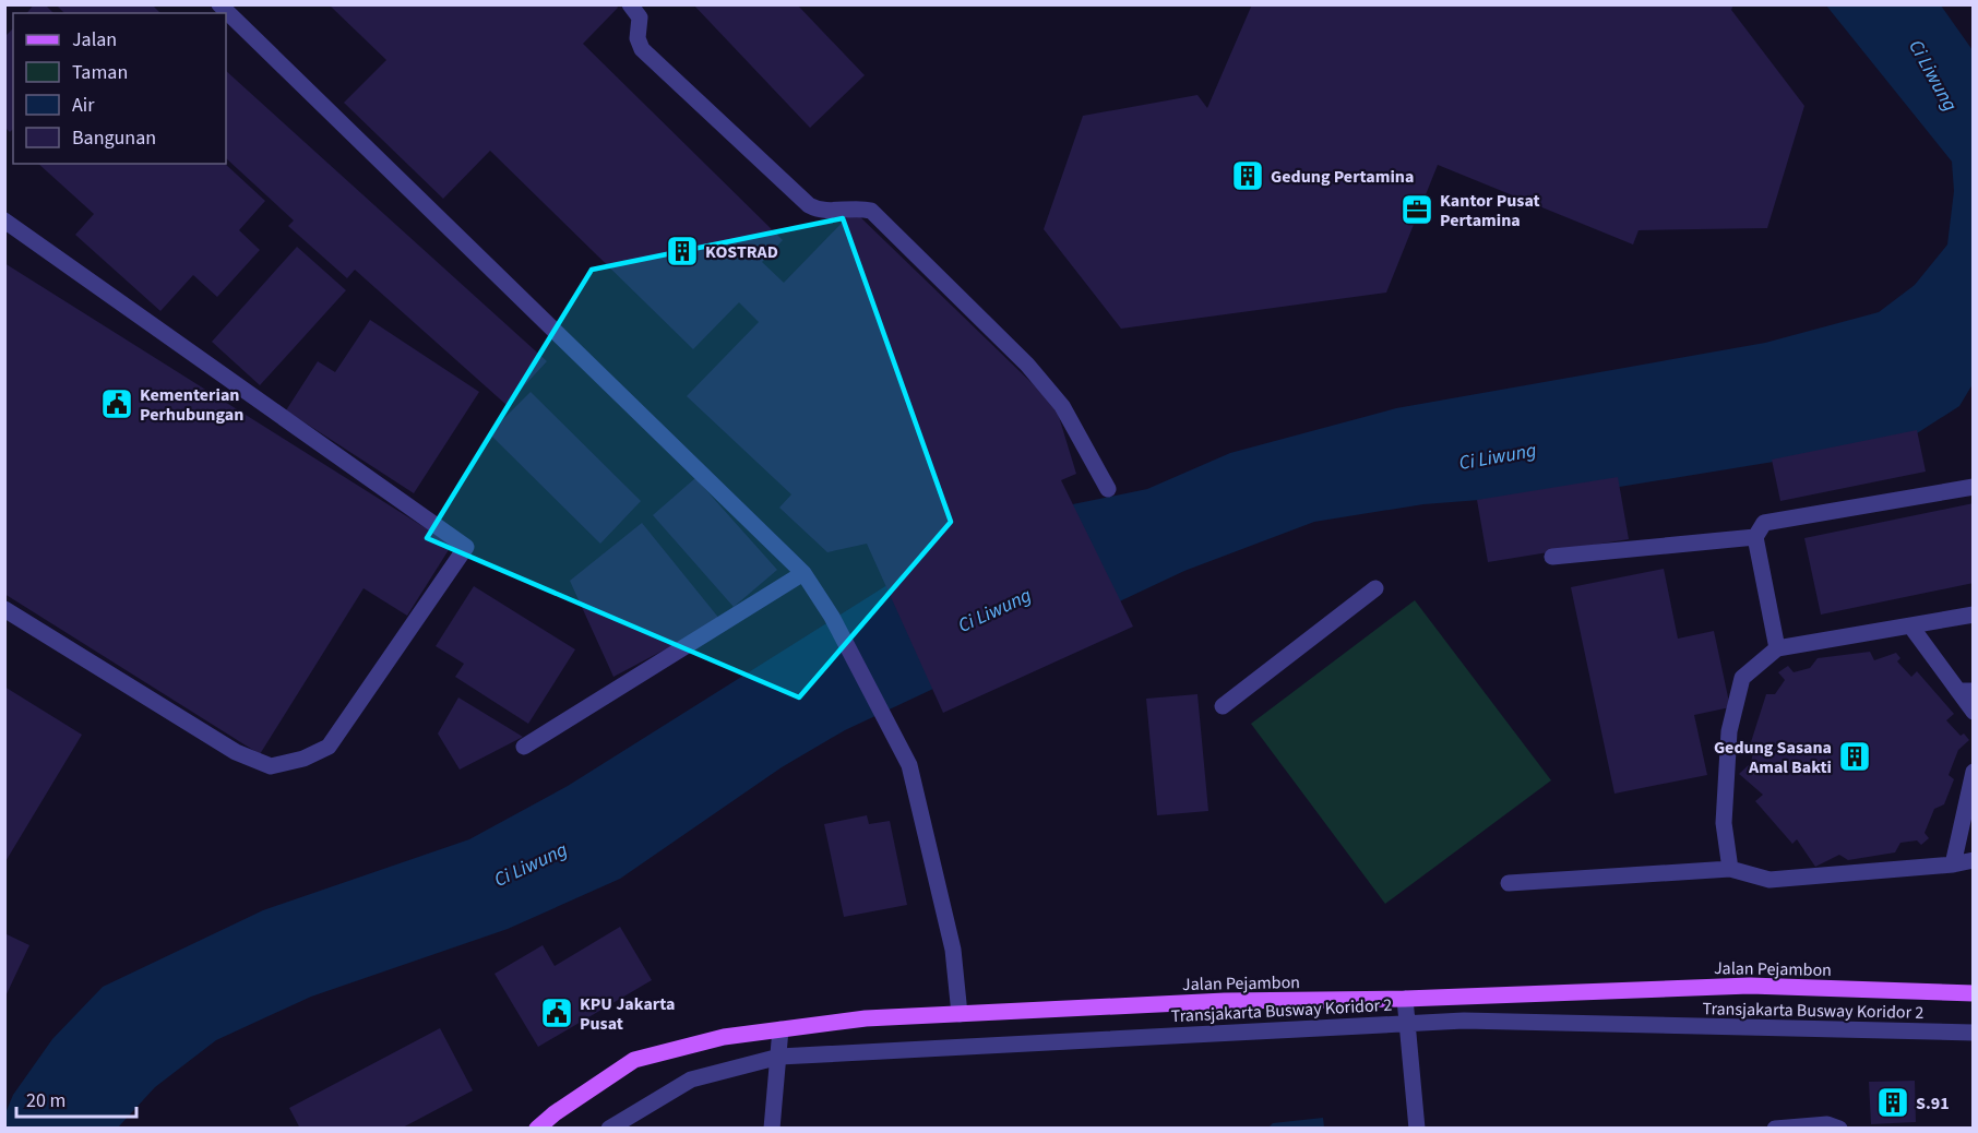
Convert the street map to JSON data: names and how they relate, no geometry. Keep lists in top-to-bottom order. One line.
{"streets":{"main road":["Jalan Pejambon"],"lane":["Transjakarta Busway Koridor 2"]},"water":["Ci Liwung"],"places":{"building":["Gedung Pertamina","KOSTRAD","Gedung Sasana Amal Bakti","S.91"],"office":["Kantor Pusat Pertamina"],"public building":["Kementerian Perhubungan","KPU Jakarta Pusat"]},"legend":["Jalan","Taman","Air","Bangunan"],"scale_bar":"20 m"}
